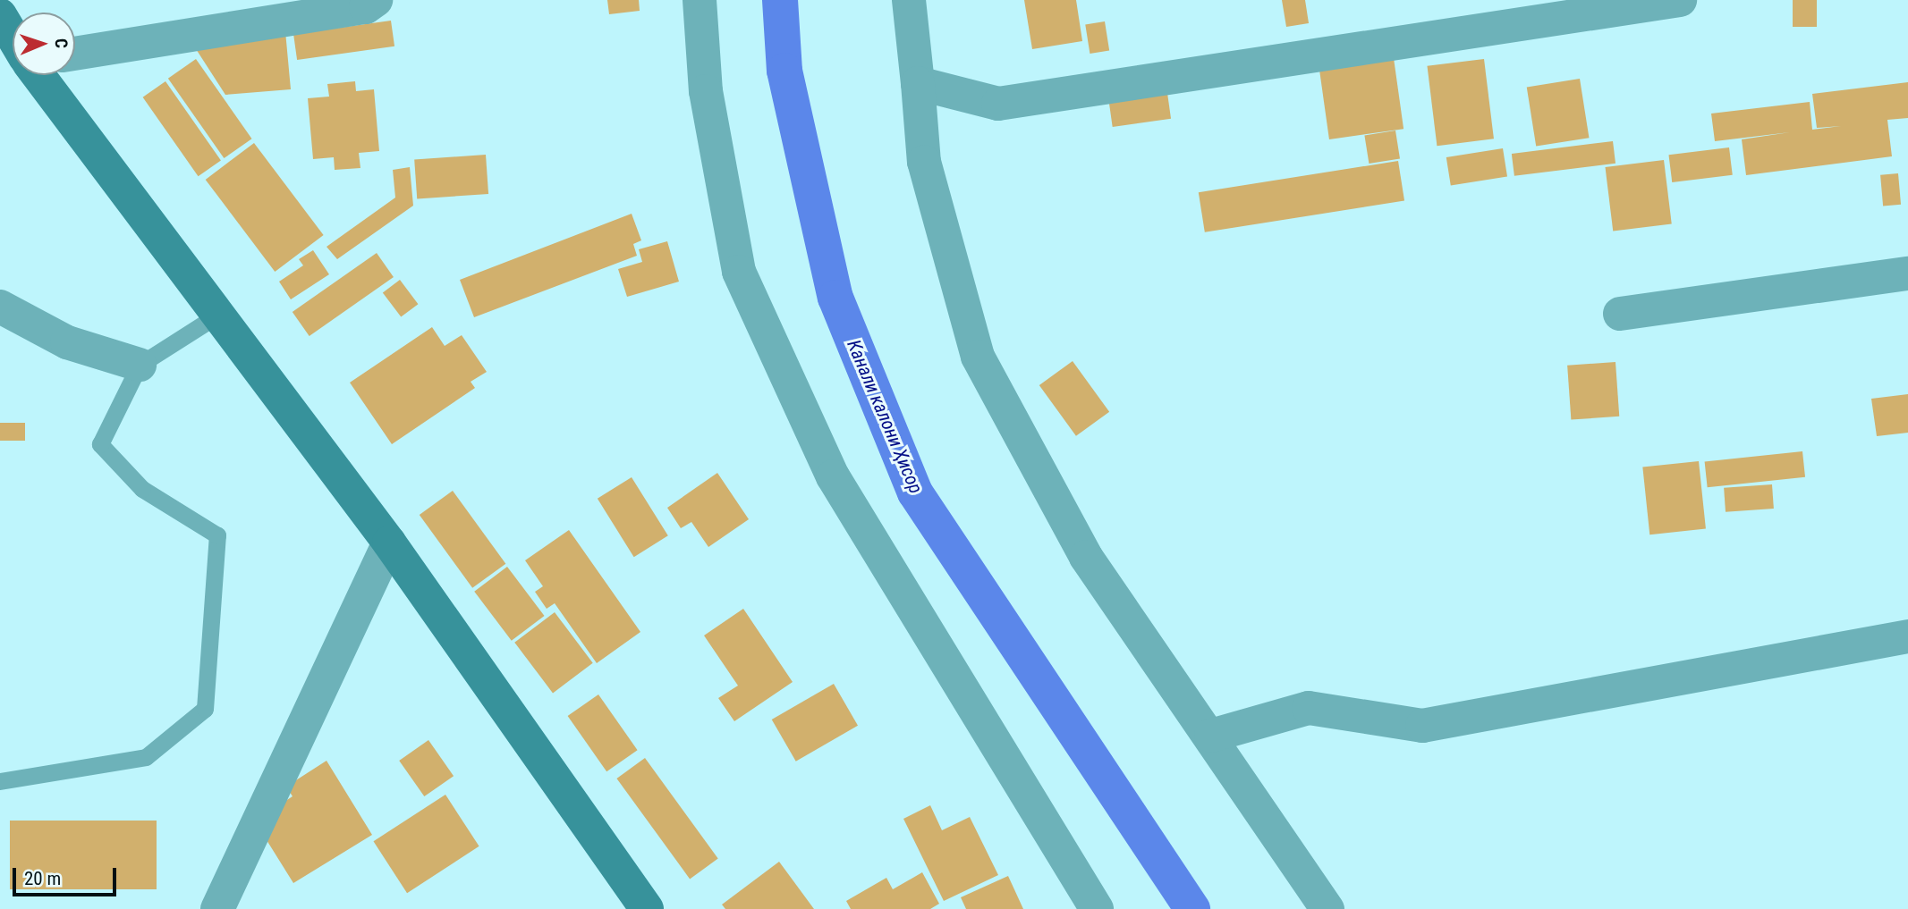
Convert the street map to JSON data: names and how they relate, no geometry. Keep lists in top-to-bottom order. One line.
{"water":["Канали калони Ҳисор"],"scale_bar":"20 m","north":"right"}
